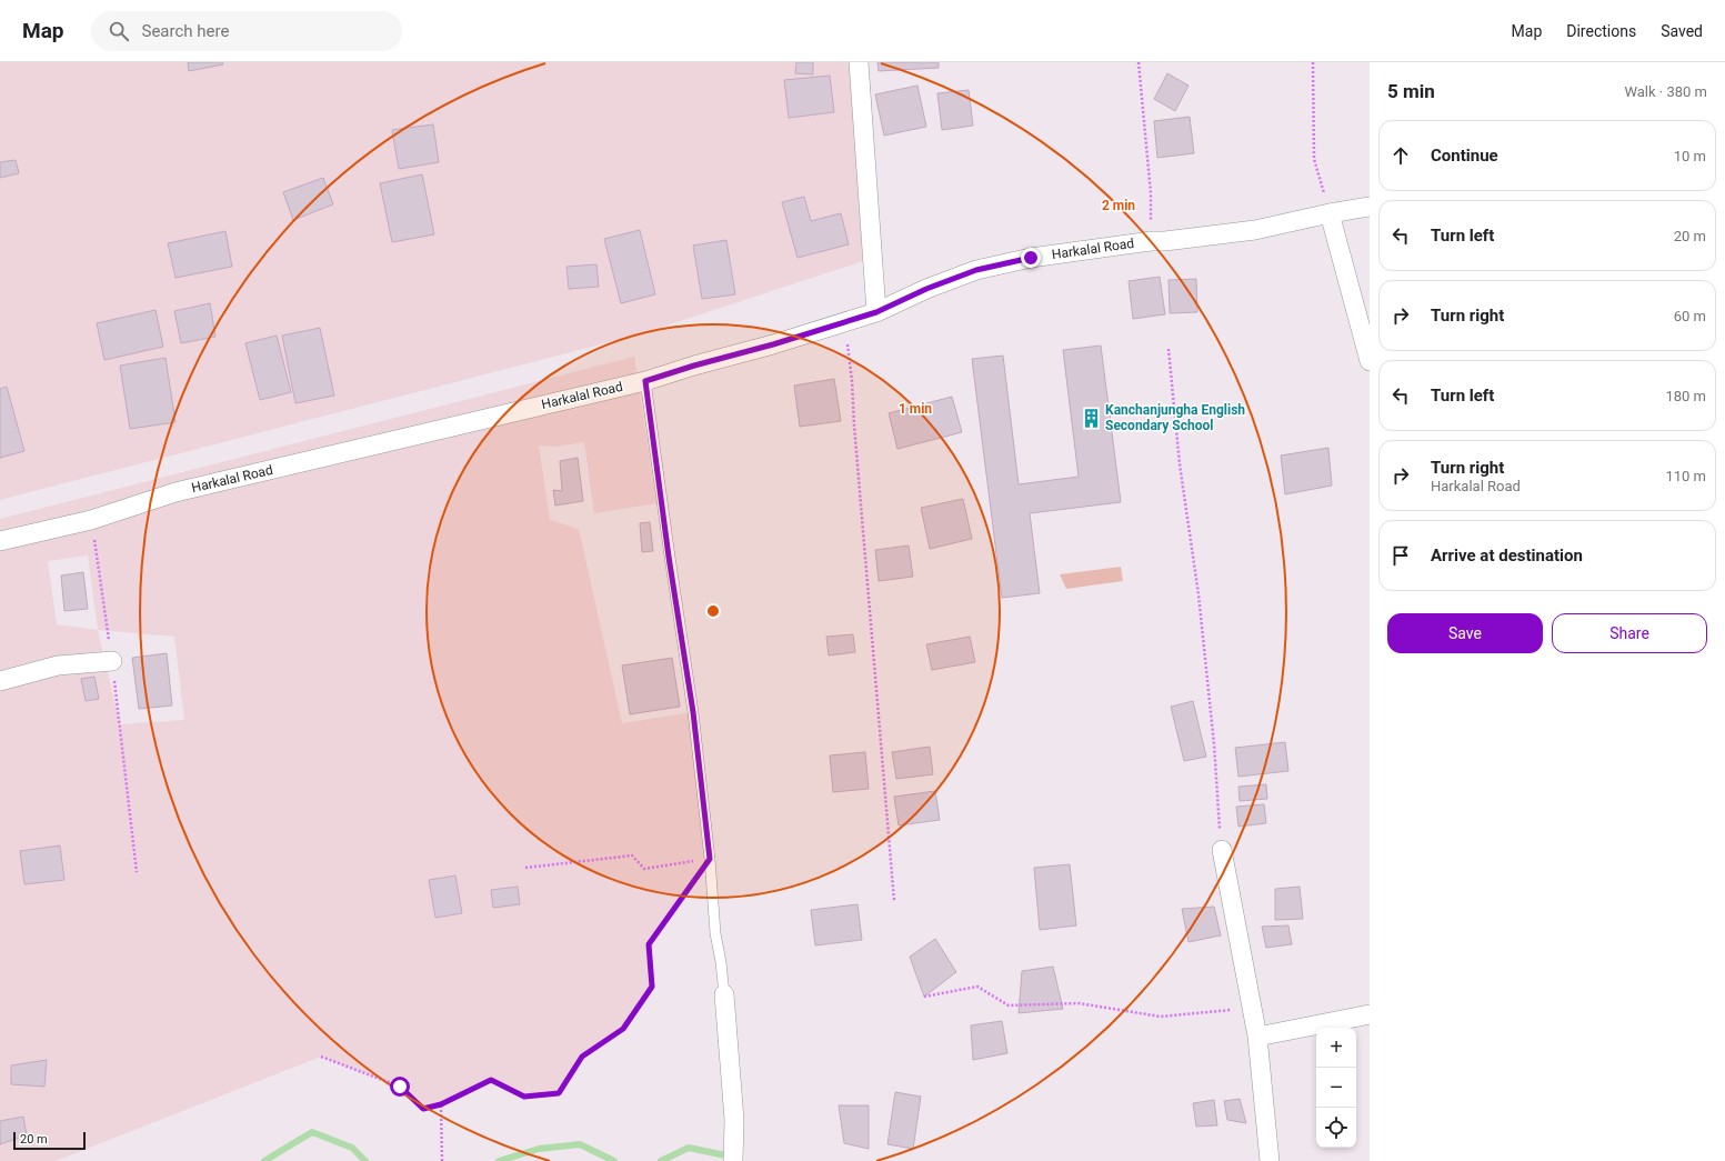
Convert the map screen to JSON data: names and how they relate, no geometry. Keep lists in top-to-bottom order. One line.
{"streets":{"street":["Harkalal Road"]},"places":{"building":["Kanchanjungha English Secondary School"]},"scale_bar":"20 m","page":{"header":"Map","search":"Search here","nav":["Map","Directions","Saved"],"heading":["5 min","Walk · 380 m"],"list":[["Continue","10 m"],["Turn left","20 m"],["Turn right","60 m"],["Turn left","180 m"],["Turn right","Harkalal Road","110 m"],"Arrive at destination"],"buttons":["Save","Share"],"map_buttons":["+","−"],"scale":"20 m"},"rings":["2 min","1 min"]}
